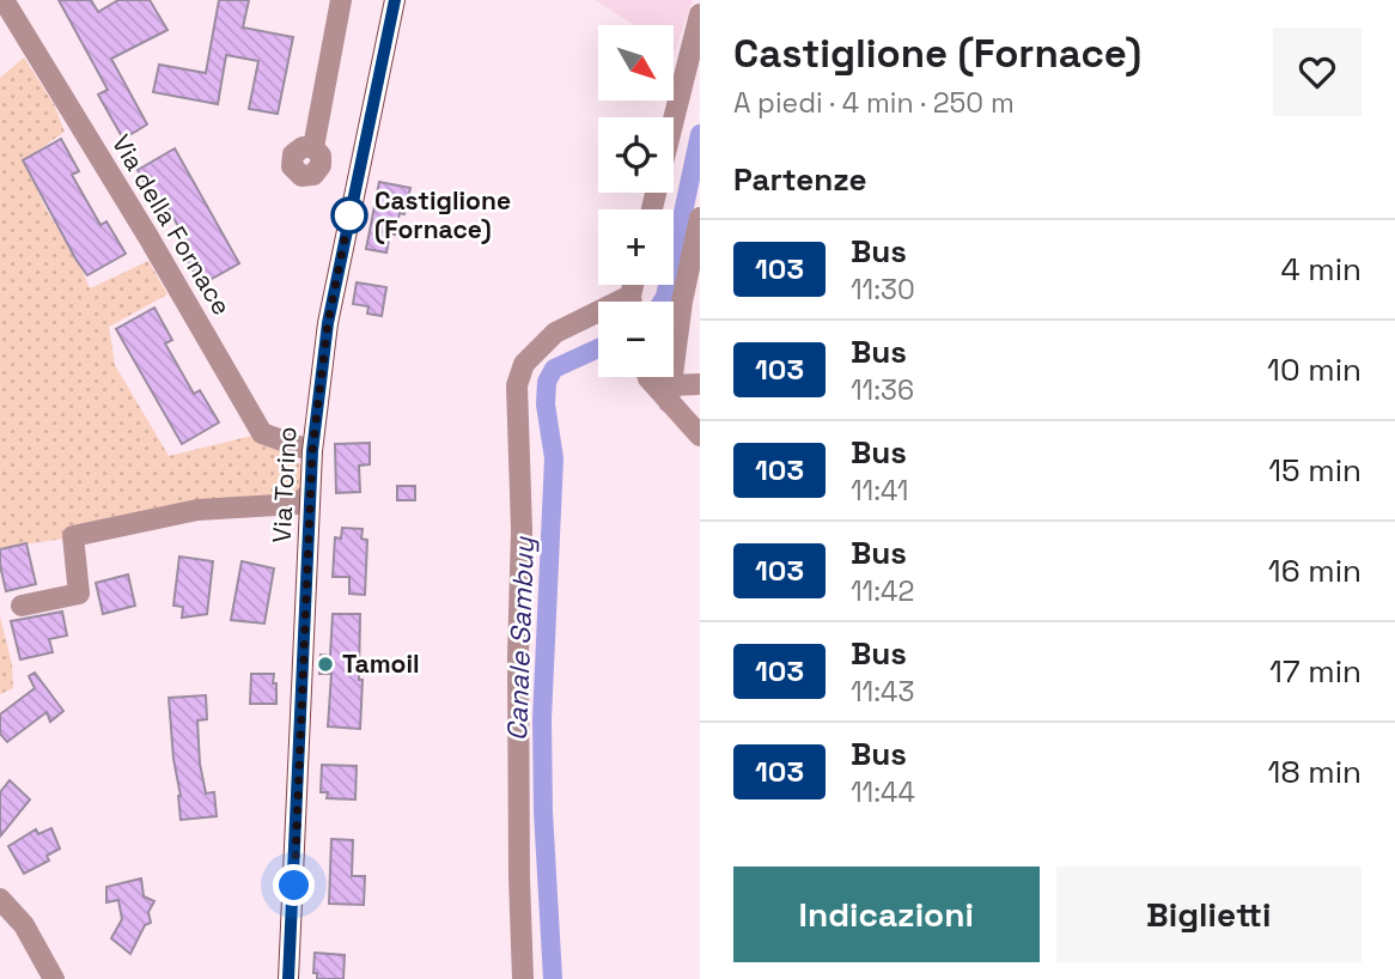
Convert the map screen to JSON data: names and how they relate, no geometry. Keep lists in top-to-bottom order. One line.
{"streets":{"main road":["Via Torino"],"street":["Via della Fornace"]},"crossings":[["Via della Fornace","Via Torino"]],"water":["Canale Sambuy"],"places":["Castiglione (Fornace)","Tamoil"],"lines":["bus line 103"],"north":"bottom right","page":{"heading":[["Castiglione (Fornace)","A piedi · 4 min · 250 m"],"Partenze"],"map_buttons":["+","−"],"list":[{"mark":"103","name":"Bus","note":"11:30","value":"4 min"},{"mark":"103","name":"Bus","note":"11:36","value":"10 min"},{"mark":"103","name":"Bus","note":"11:41","value":"15 min"},{"mark":"103","name":"Bus","note":"11:42","value":"16 min"},{"mark":"103","name":"Bus","note":"11:43","value":"17 min"},{"mark":"103","name":"Bus","note":"11:44","value":"18 min"}],"buttons":["Indicazioni","Biglietti"]}}
